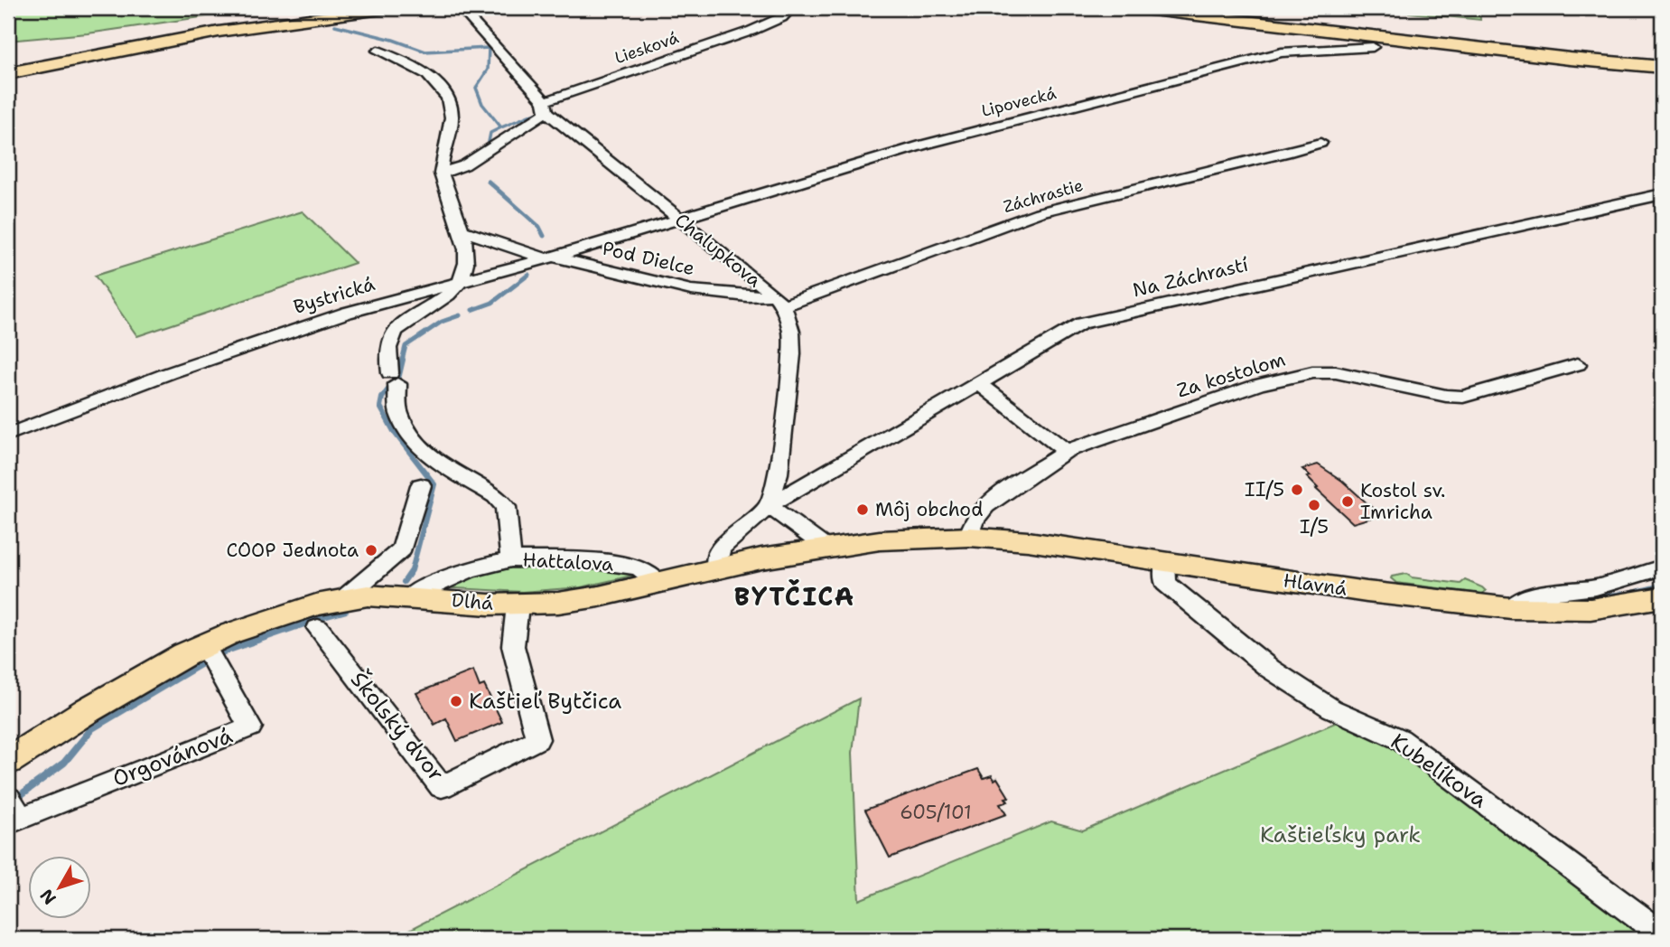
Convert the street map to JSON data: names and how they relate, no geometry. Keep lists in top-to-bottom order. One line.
{"streets":{"main road":["Hlavná","Dlhá"],"street":["Liesková","Lipovecká","Záchrastie","Chalupkova","Pod Dielce","Na Záchrastí","Bystrická","Za kostolom","Hattalova","Školský dvor","Orgovánová","Kubelíkova"]},"crossings":[["Liesková","Chalupkova"],["Lipovecká","Chalupkova"],["Lipovecká","Bystrická"],["Záchrastie","Chalupkova"],["Záchrastie","Pod Dielce"],["Chalupkova","Pod Dielce"],["Chalupkova","Bystrická"],["Pod Dielce","Bystrická"],["Na Záchrastí","Dlhá"],["Bystrická","Hattalova"],["Za kostolom","Hlavná"],["Za kostolom","Dlhá"],["Hattalova","Dlhá"],["Hlavná","Dlhá"],["Hlavná","Kubelíkova"],["Dlhá","Školský dvor"],["Dlhá","Orgovánová"]],"districts":["BYTČICA"],"parks":["Kaštieľsky park"],"places":["II/5","Kostol sv. Imricha","I/5","Môj obchod","COOP Jednota","Kaštieľ Bytčica"],"house_numbers":["605/101"],"north":"bottom left"}
